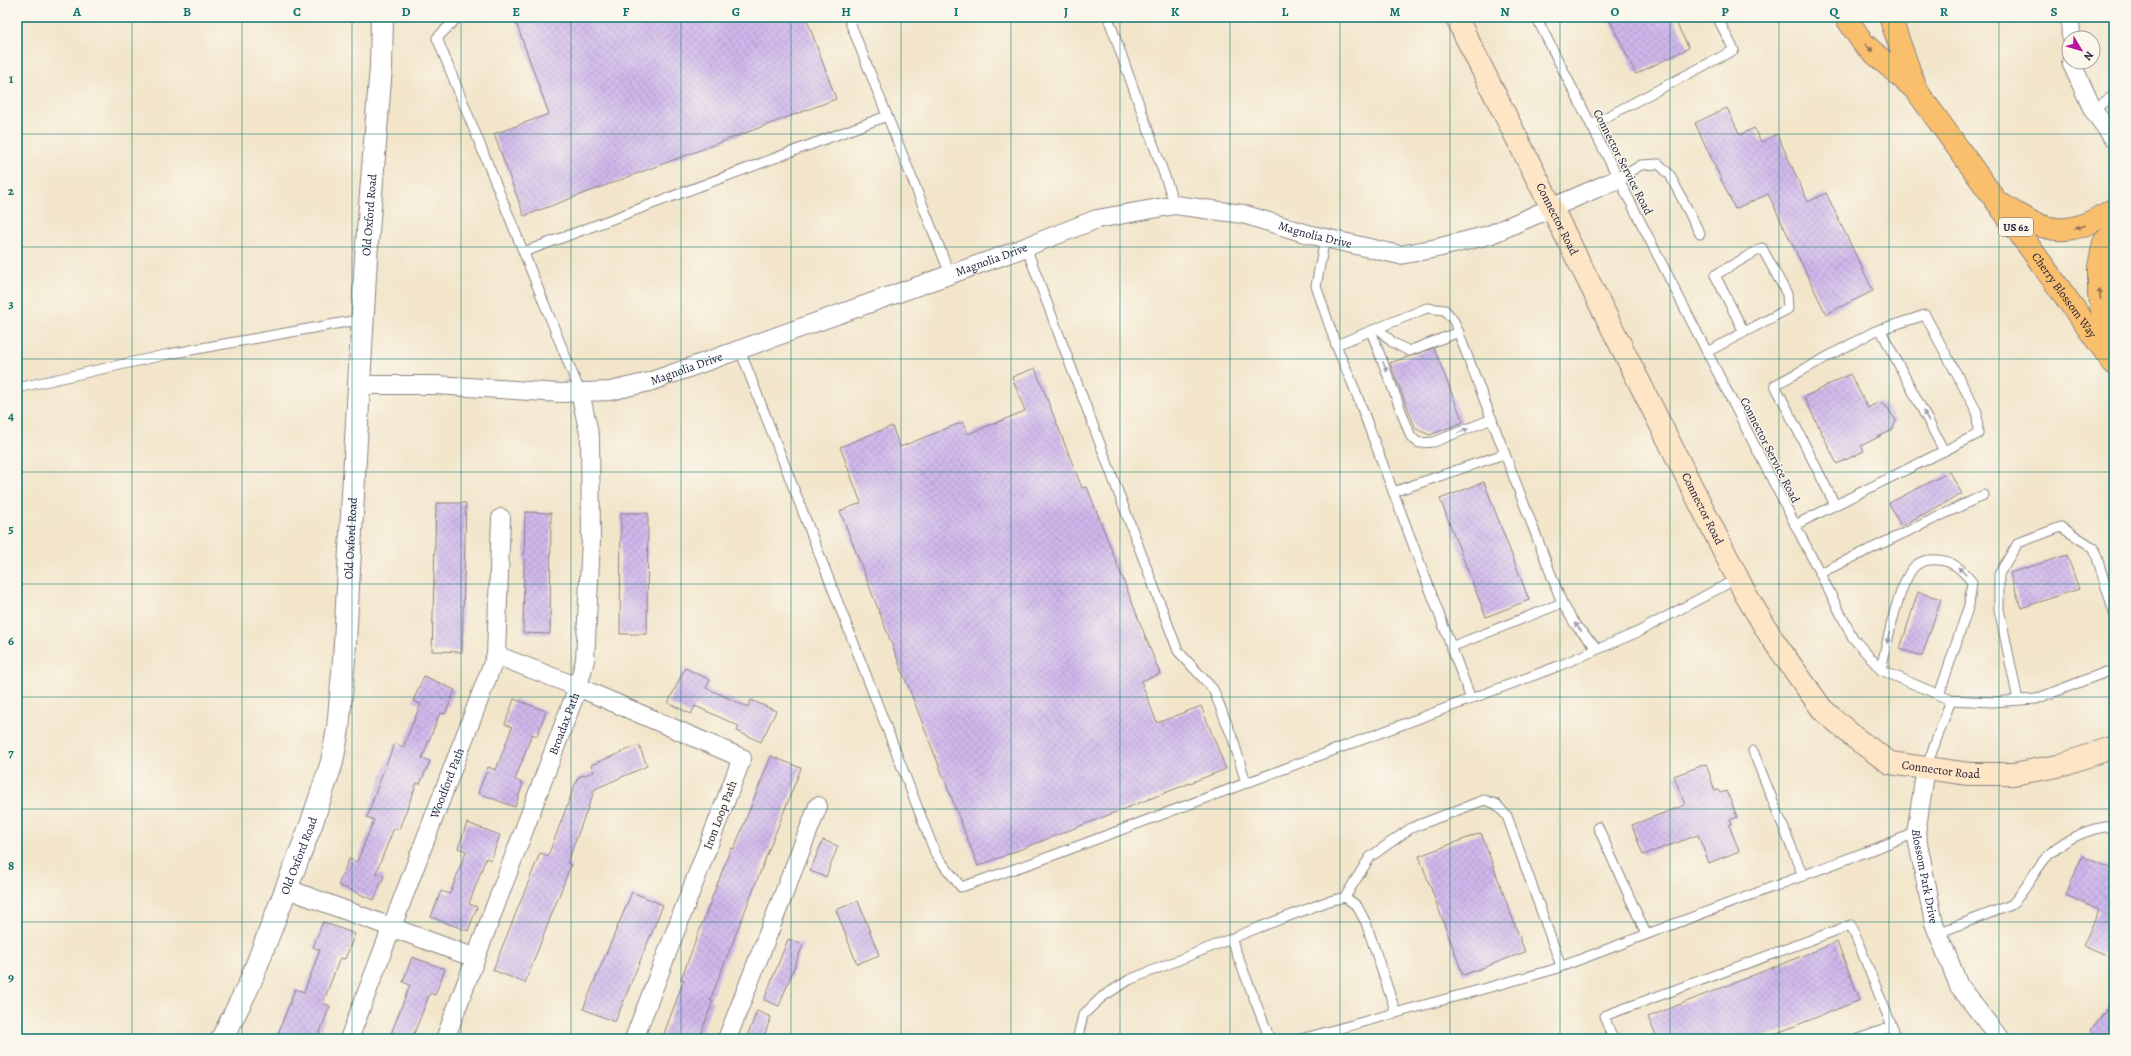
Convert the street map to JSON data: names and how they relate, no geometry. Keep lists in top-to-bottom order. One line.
{"streets":{"main road":["Connector Road","US 62","Cherry Blossom Way"],"street":["Old Oxford Road","Magnolia Drive","Broadax Path","Woodford Path","Iron Loop Path","Blossom Park Drive"],"lane":["Connector Service Road"]},"crossings":[["Connector Service Road","Magnolia Drive"],["Connector Service Road","Blossom Park Drive"],["Old Oxford Road","Magnolia Drive"],["Connector Road","Magnolia Drive"],["Connector Road","Blossom Park Drive"],["Magnolia Drive","Broadax Path"],["Broadax Path","Iron Loop Path"]],"north":"bottom right","grid":{"columns":["A","B","C","D","E","F","G","H","I","J","K","L","M","N","O","P","Q","R","S"],"rows":["1","2","3","4","5","6","7","8","9"]}}
